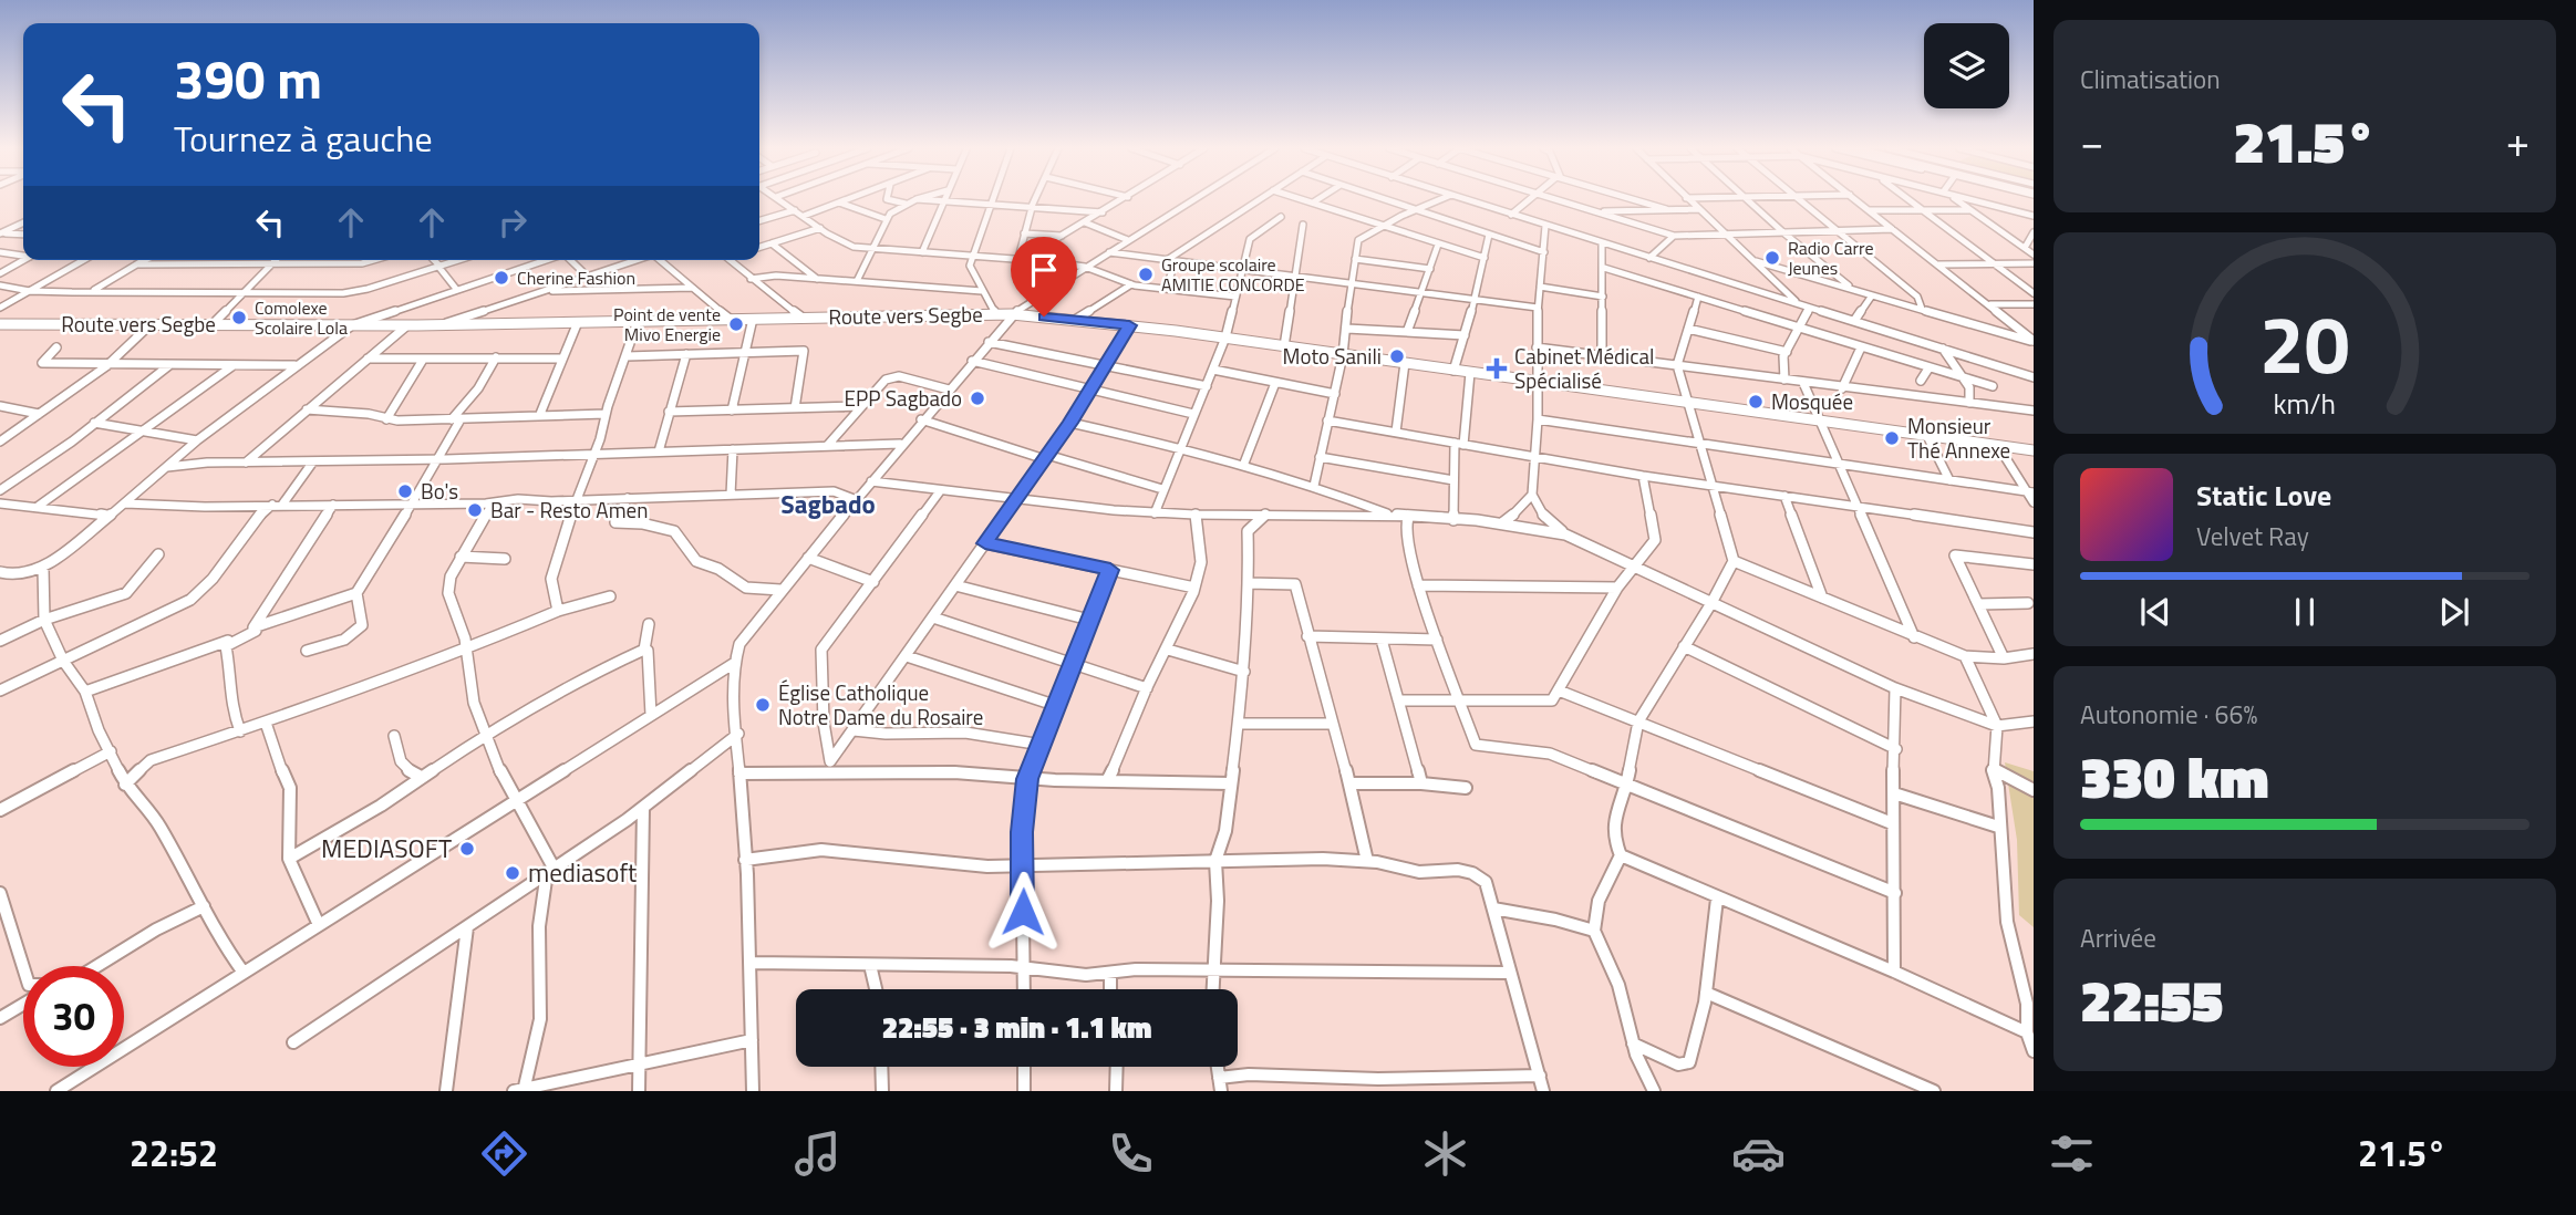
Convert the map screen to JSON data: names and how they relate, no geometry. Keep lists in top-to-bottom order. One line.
{"streets":{"main road":["Route vers Segbe"]},"districts":["Sagbado"],"places":{"other":["Radio Carre Jeunes","Groupe scolaire AMITIE CONCORDE","Cherine Fashion","Comolexe Scolaire Lola","Point de vente Mivo Energie","Moto Sanili","EPP Sagbado","Mosquée","Monsieur Thé Annexe","Bo's","Bar - Resto Amen","Église Catholique Notre Dame du Rosaire","MEDIASOFT","mediasoft"],"health":["Cabinet Médical Spécialisé"]},"page":{"tile":["Climatisation",["Autonomie · 66%","330 km"],["Arrivée","22:55"]],"turn":["390 m","Tournez à gauche"],"heat":["−","21.5°","+"],"song":["Static Love","Velvet Ray"],"limit":"30","trip":"22:55 · 3 min · 1.1 km","tabs":["22:52","21.5°"],"gauge":["20","km/h"]}}
